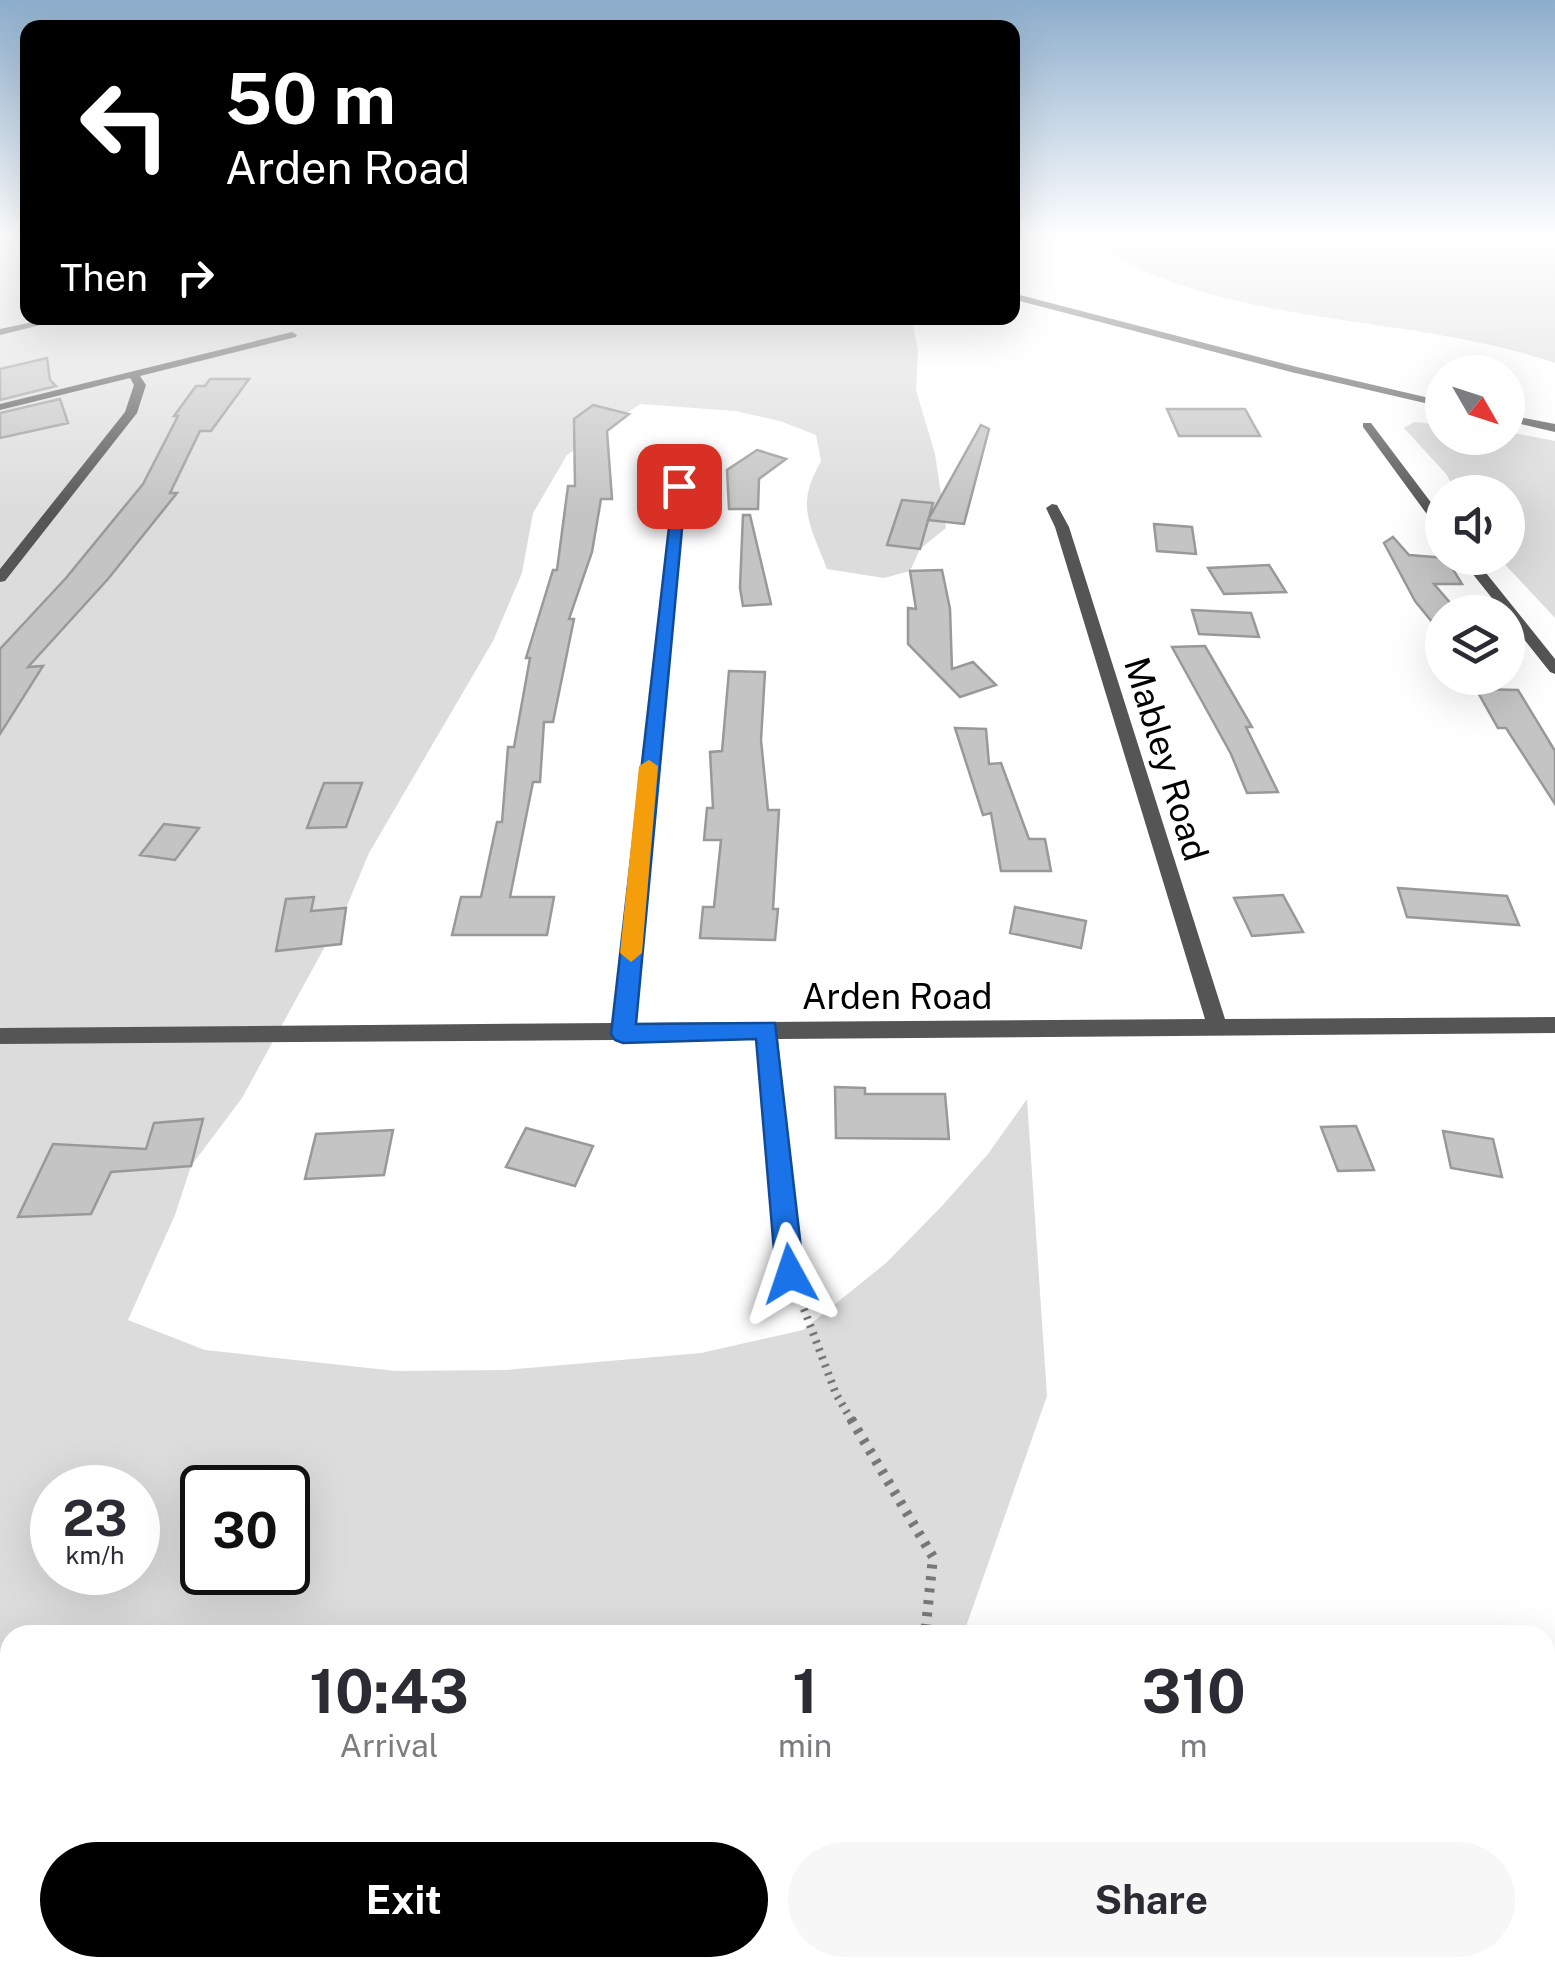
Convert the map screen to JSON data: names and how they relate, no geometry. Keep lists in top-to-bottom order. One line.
{"streets":{"street":["Mabley Road","Arden Road"]},"crossings":[["Mabley Road","Arden Road"]],"north":"bottom right","page":{"turn":["50 m","Arden Road"],"then":"Then","speed":"23 km/h","limit":"30","eta":["10:43","Arrival","1","min","310","m"],"buttons":["Exit","Share"]}}
